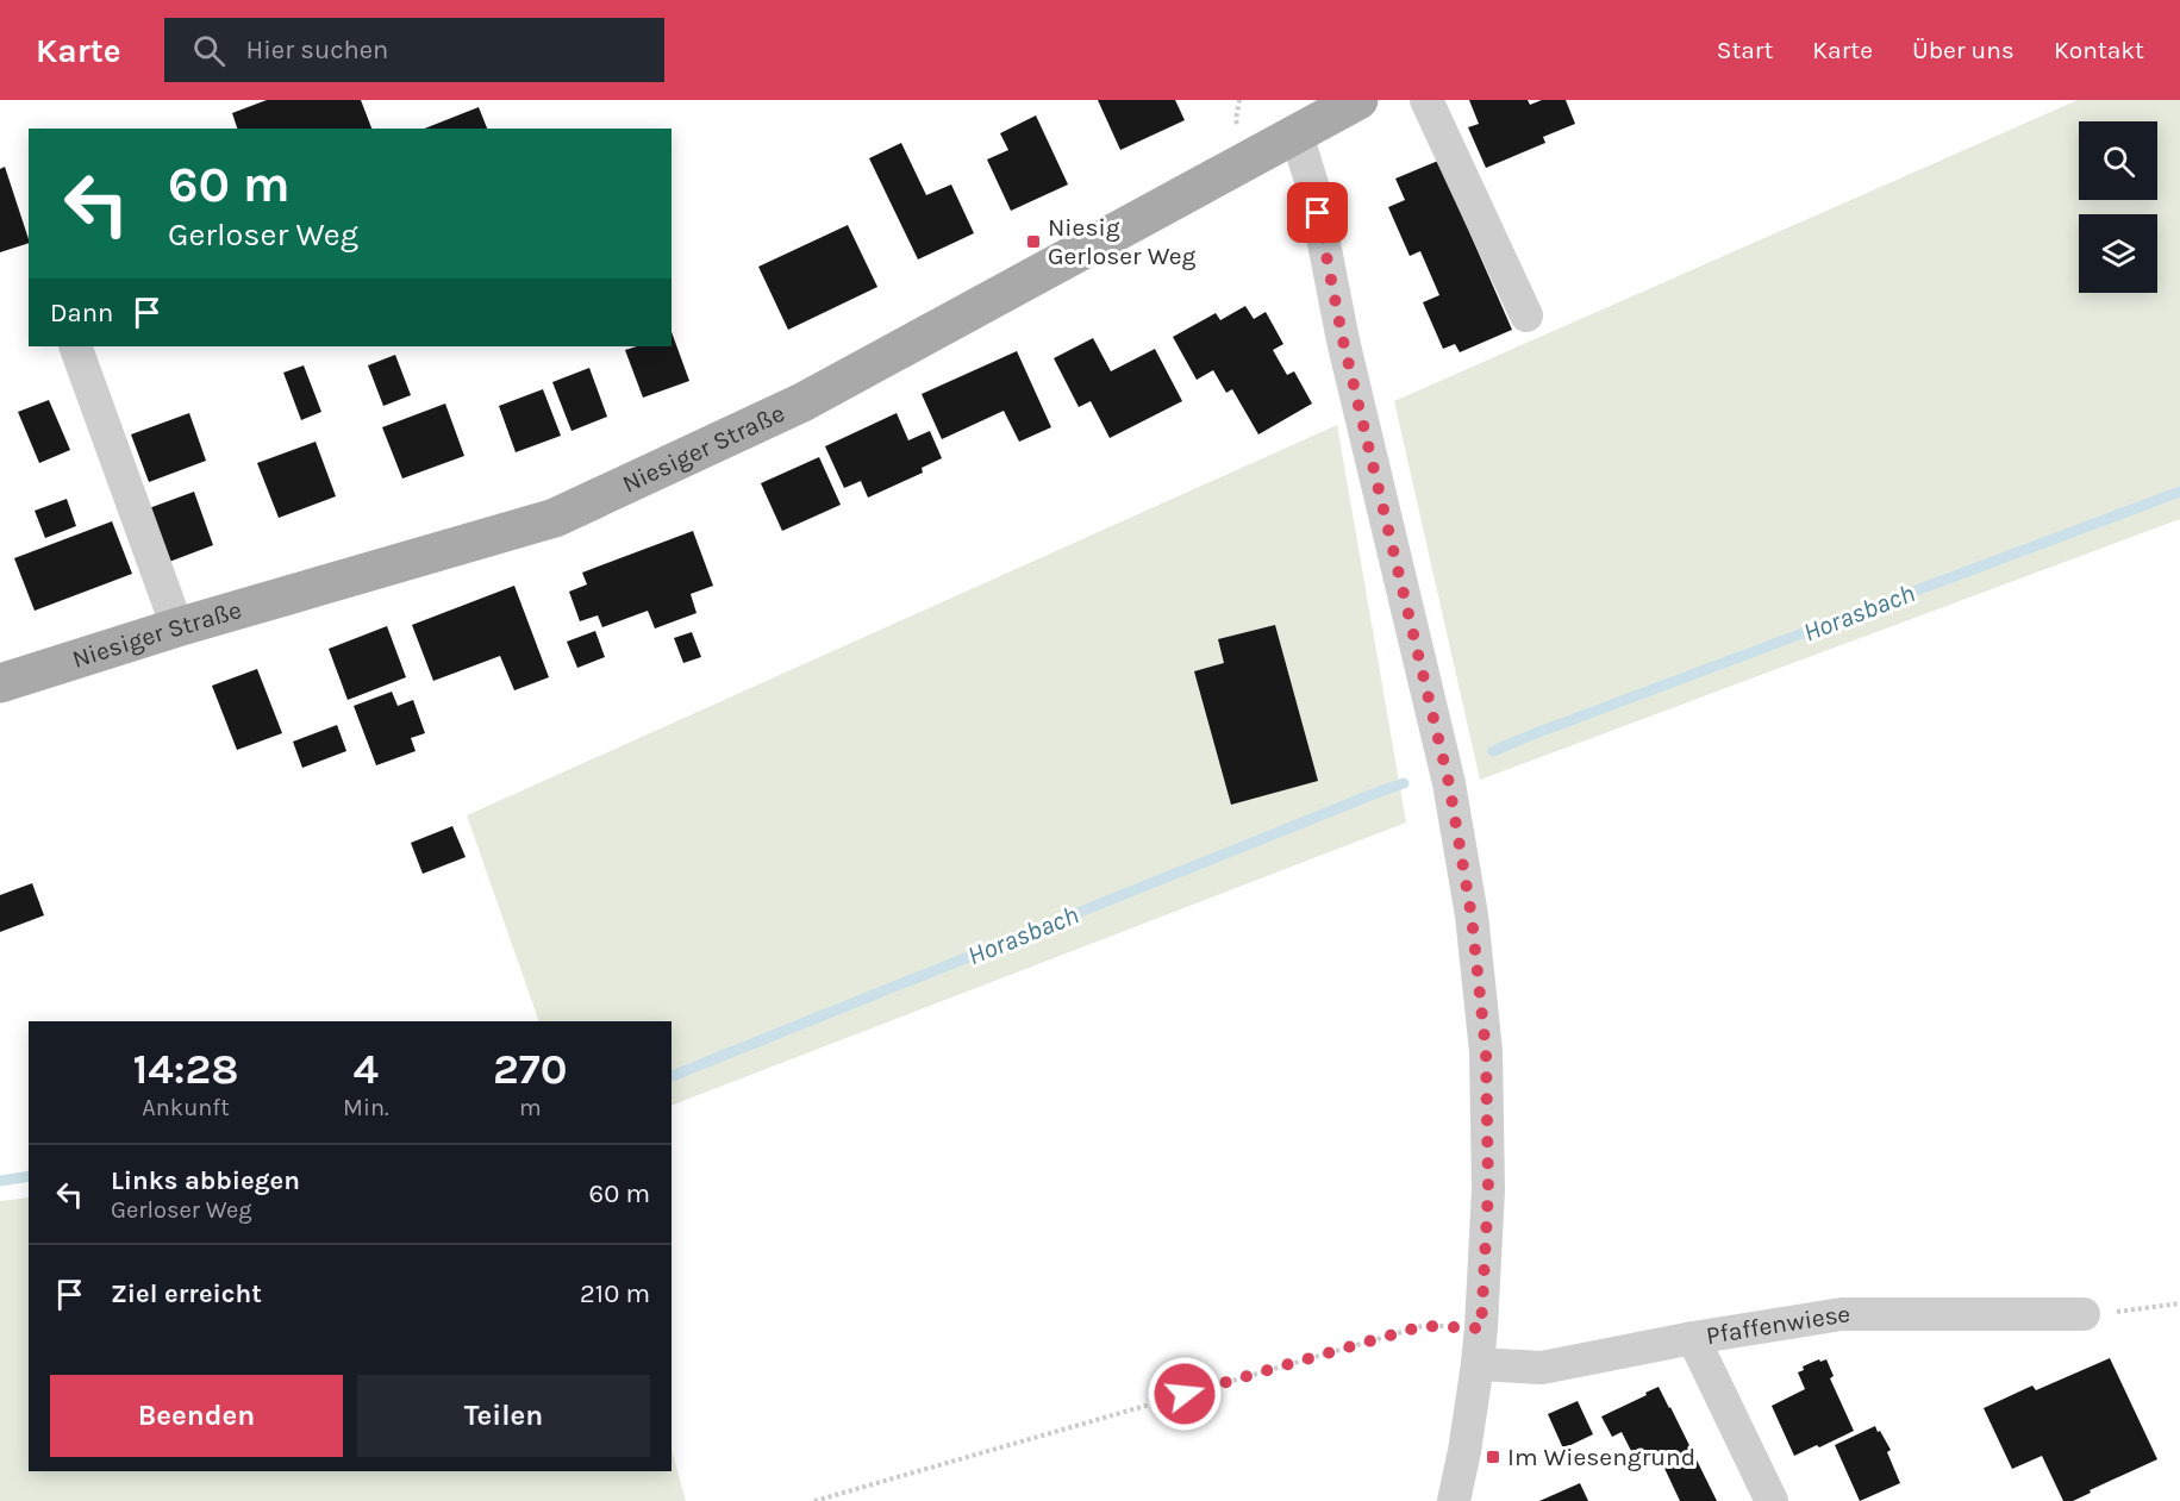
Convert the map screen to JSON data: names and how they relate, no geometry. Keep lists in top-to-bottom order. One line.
{"streets":{"main road":["Niesiger Straße"],"street":["Pfaffenwiese"]},"water":["Horasbach"],"places":{"transit":["Niesig Gerloser Weg","Im Wiesengrund"]},"page":{"header":"Karte","search":"Hier suchen","nav":["Start","Karte","Über uns","Kontakt"],"turn":["60 m","Gerloser Weg"],"then":"Dann","eta":["14:28","Ankunft","4","Min.","270","m"],"list":[{"name":"Links abbiegen","note":"Gerloser Weg","value":"60 m"},{"name":"Ziel erreicht","value":"210 m"}],"buttons":["Beenden","Teilen"]}}
